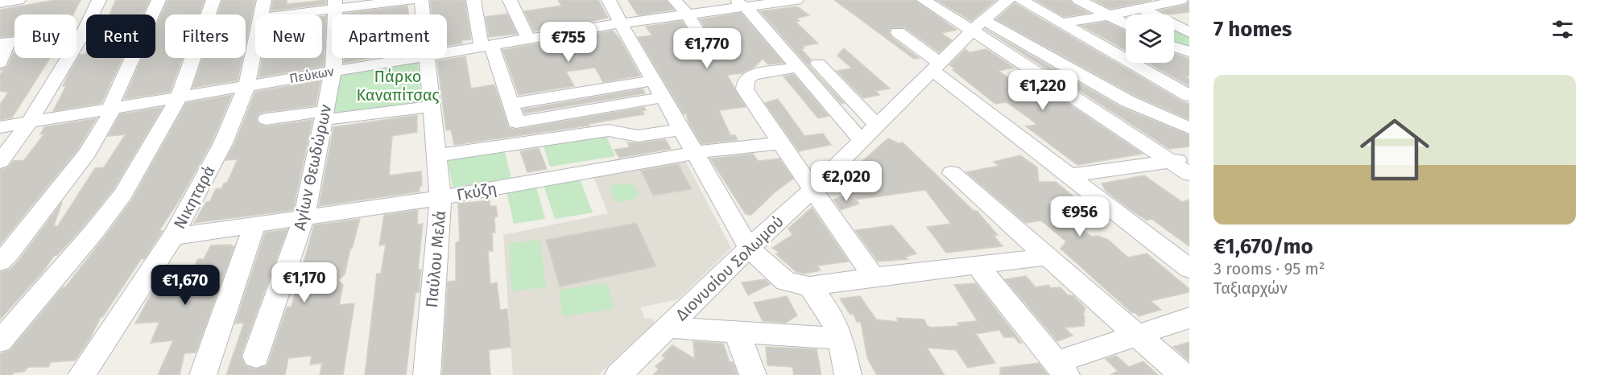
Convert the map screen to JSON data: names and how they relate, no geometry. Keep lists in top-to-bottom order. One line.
{"streets":{"street":["Πεύκων","Αγίων Θεωδώρων","Γκύζη","Νικηταρά","Παύλου Μελά","Διονυσίου Σολωμού"]},"crossings":[["Πεύκων","Αγίων Θεωδώρων"],["Πεύκων","Νικηταρά"],["Αγίων Θεωδώρων","Γκύζη"],["Γκύζη","Νικηταρά"],["Γκύζη","Παύλου Μελά"]],"parks":["Πάρκο Καναπίτσας"],"page":{"heading":"7 homes","chip":["Buy","Rent","Filters","New","Apartment"],"price":["€755","€1,770","€1,220","€2,020","€956","€1,170","€1,670"],"list":[{"name":"€1,670/mo","note":"3 rooms · 95 m² · Ταξιαρχών"}]}}
